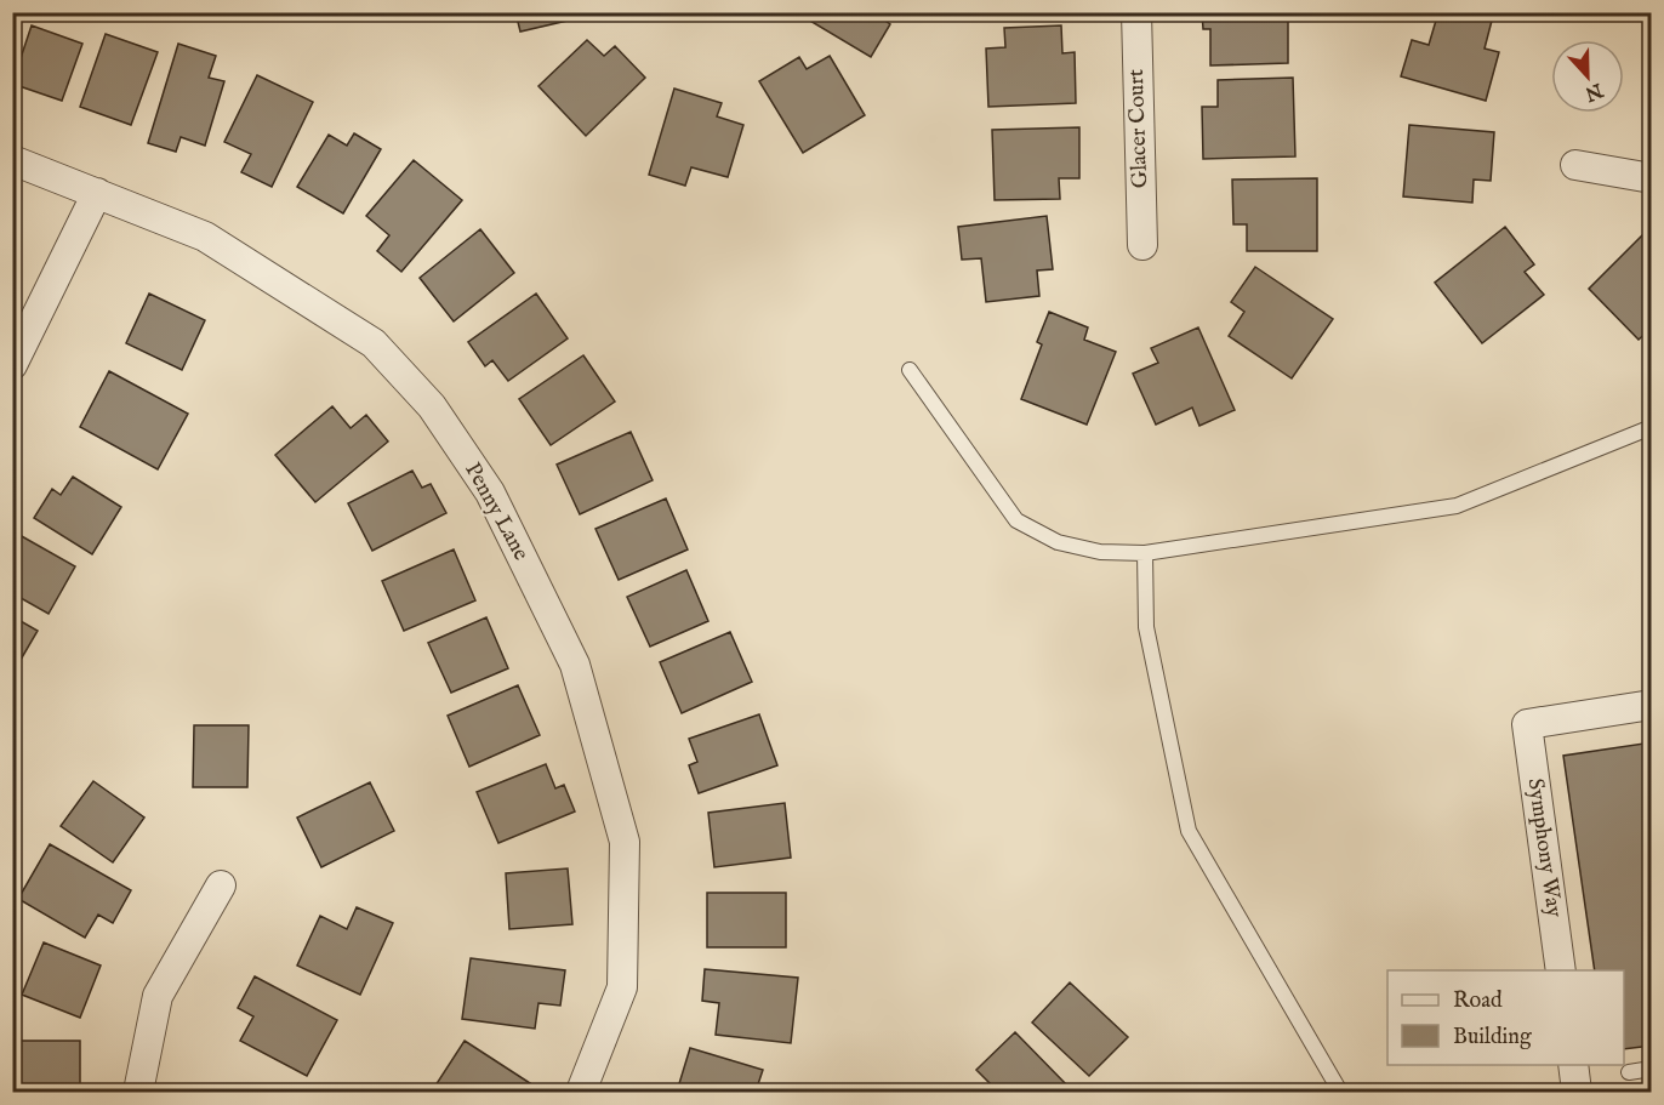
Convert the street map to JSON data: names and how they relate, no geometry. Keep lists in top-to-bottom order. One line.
{"streets":{"street":["Glacer Court","Penny Lane","Symphony Way"]},"legend":["Road","Building"],"north":"bottom"}
